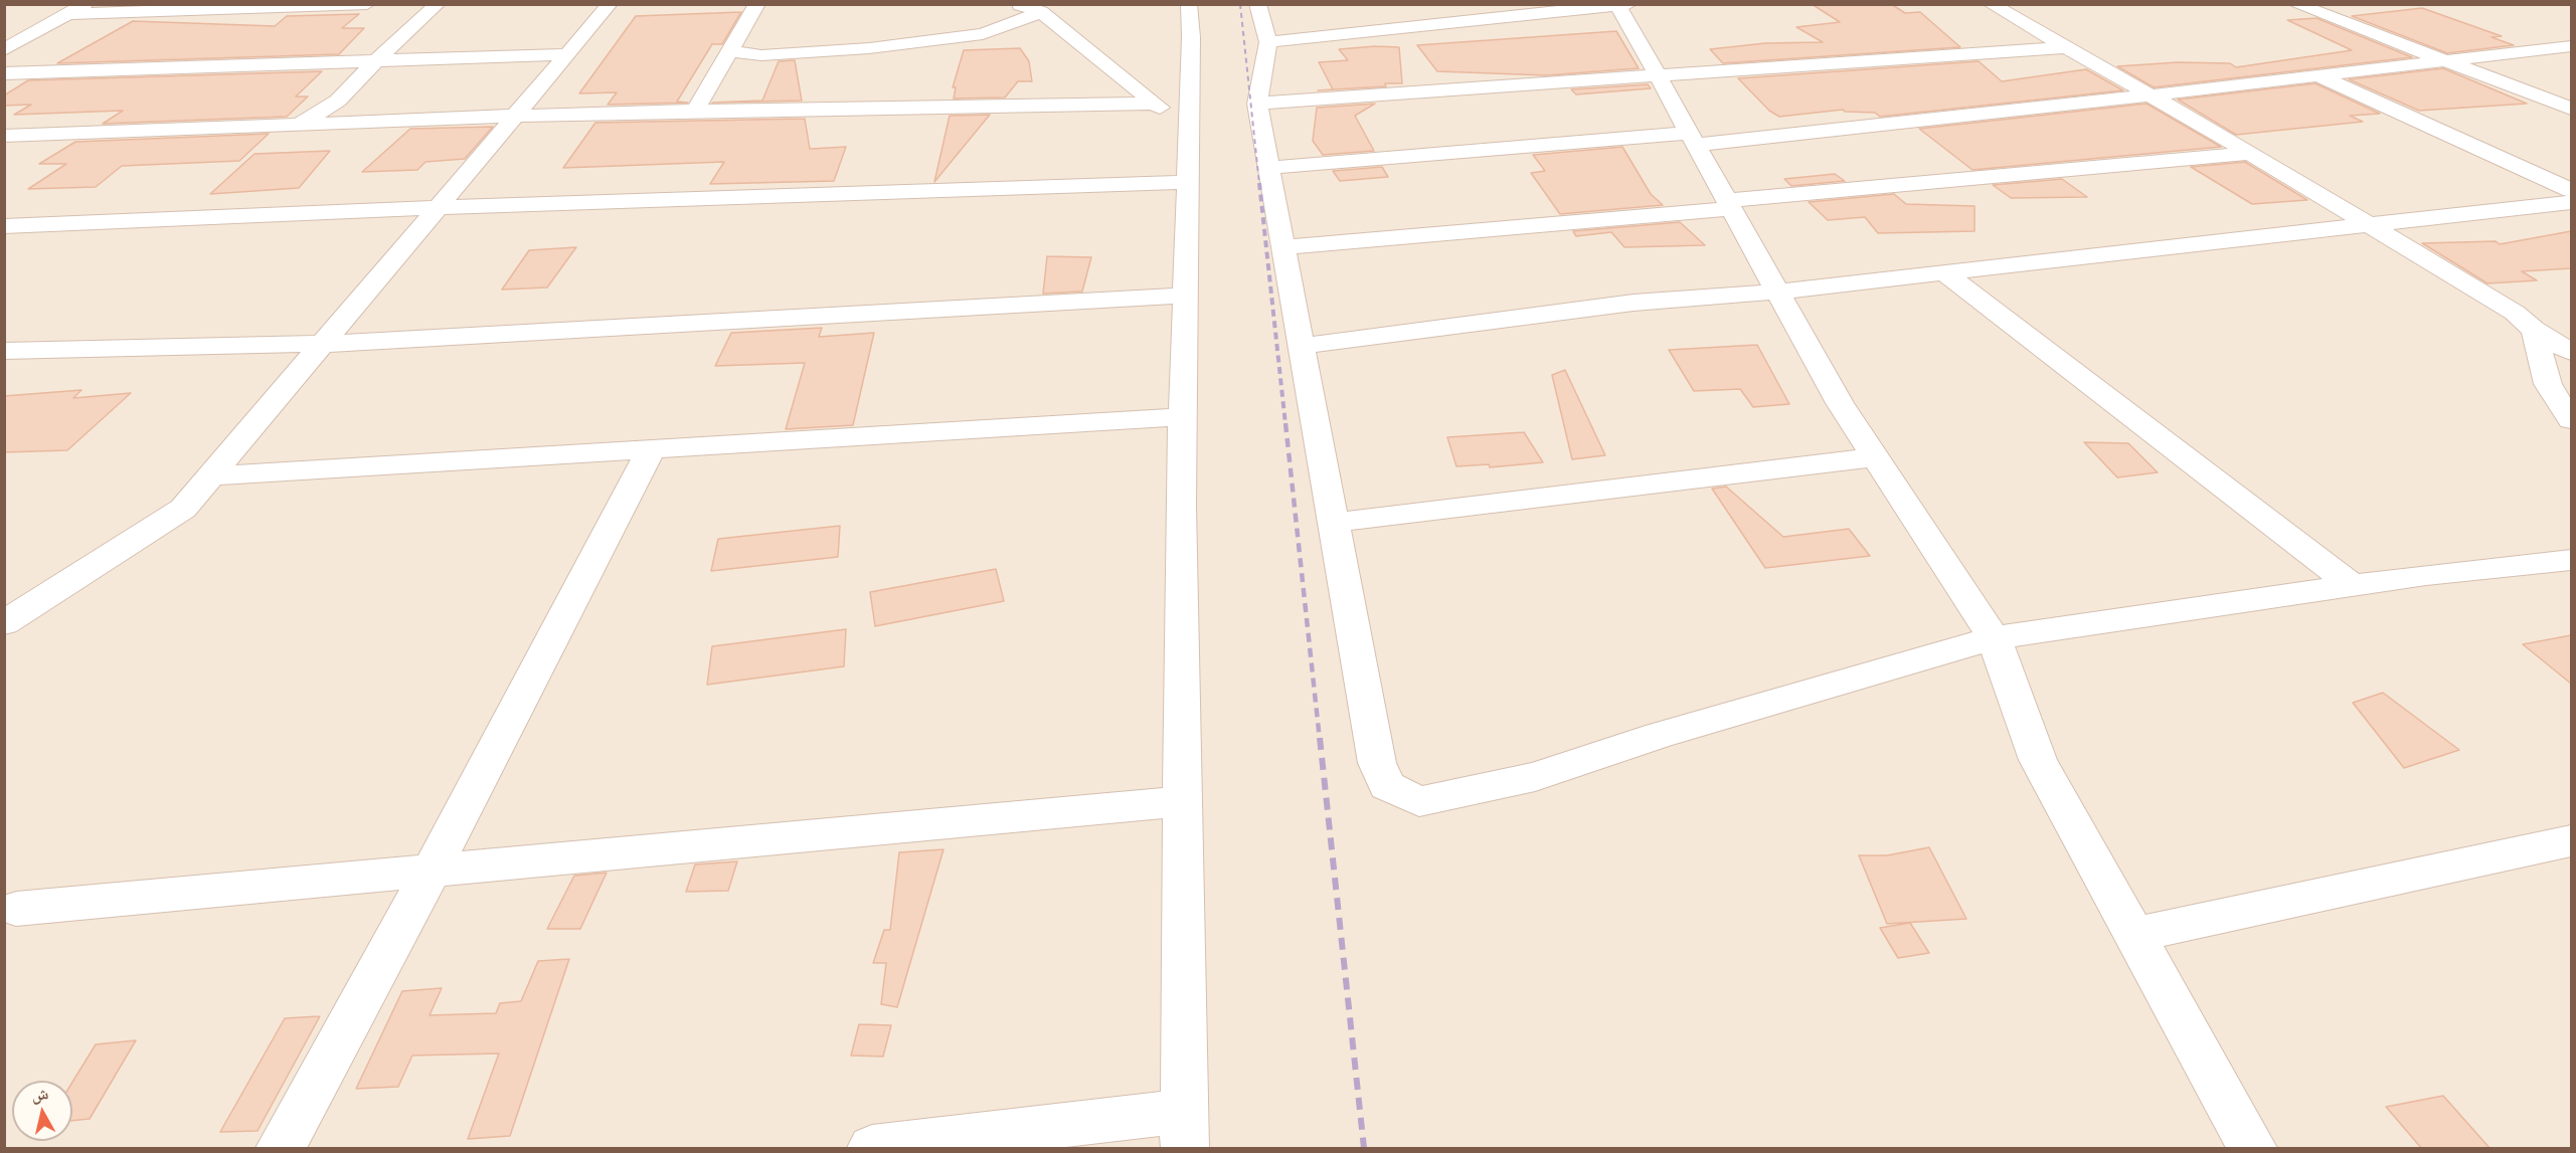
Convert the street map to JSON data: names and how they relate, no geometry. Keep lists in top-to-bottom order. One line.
{"north":"top"}
